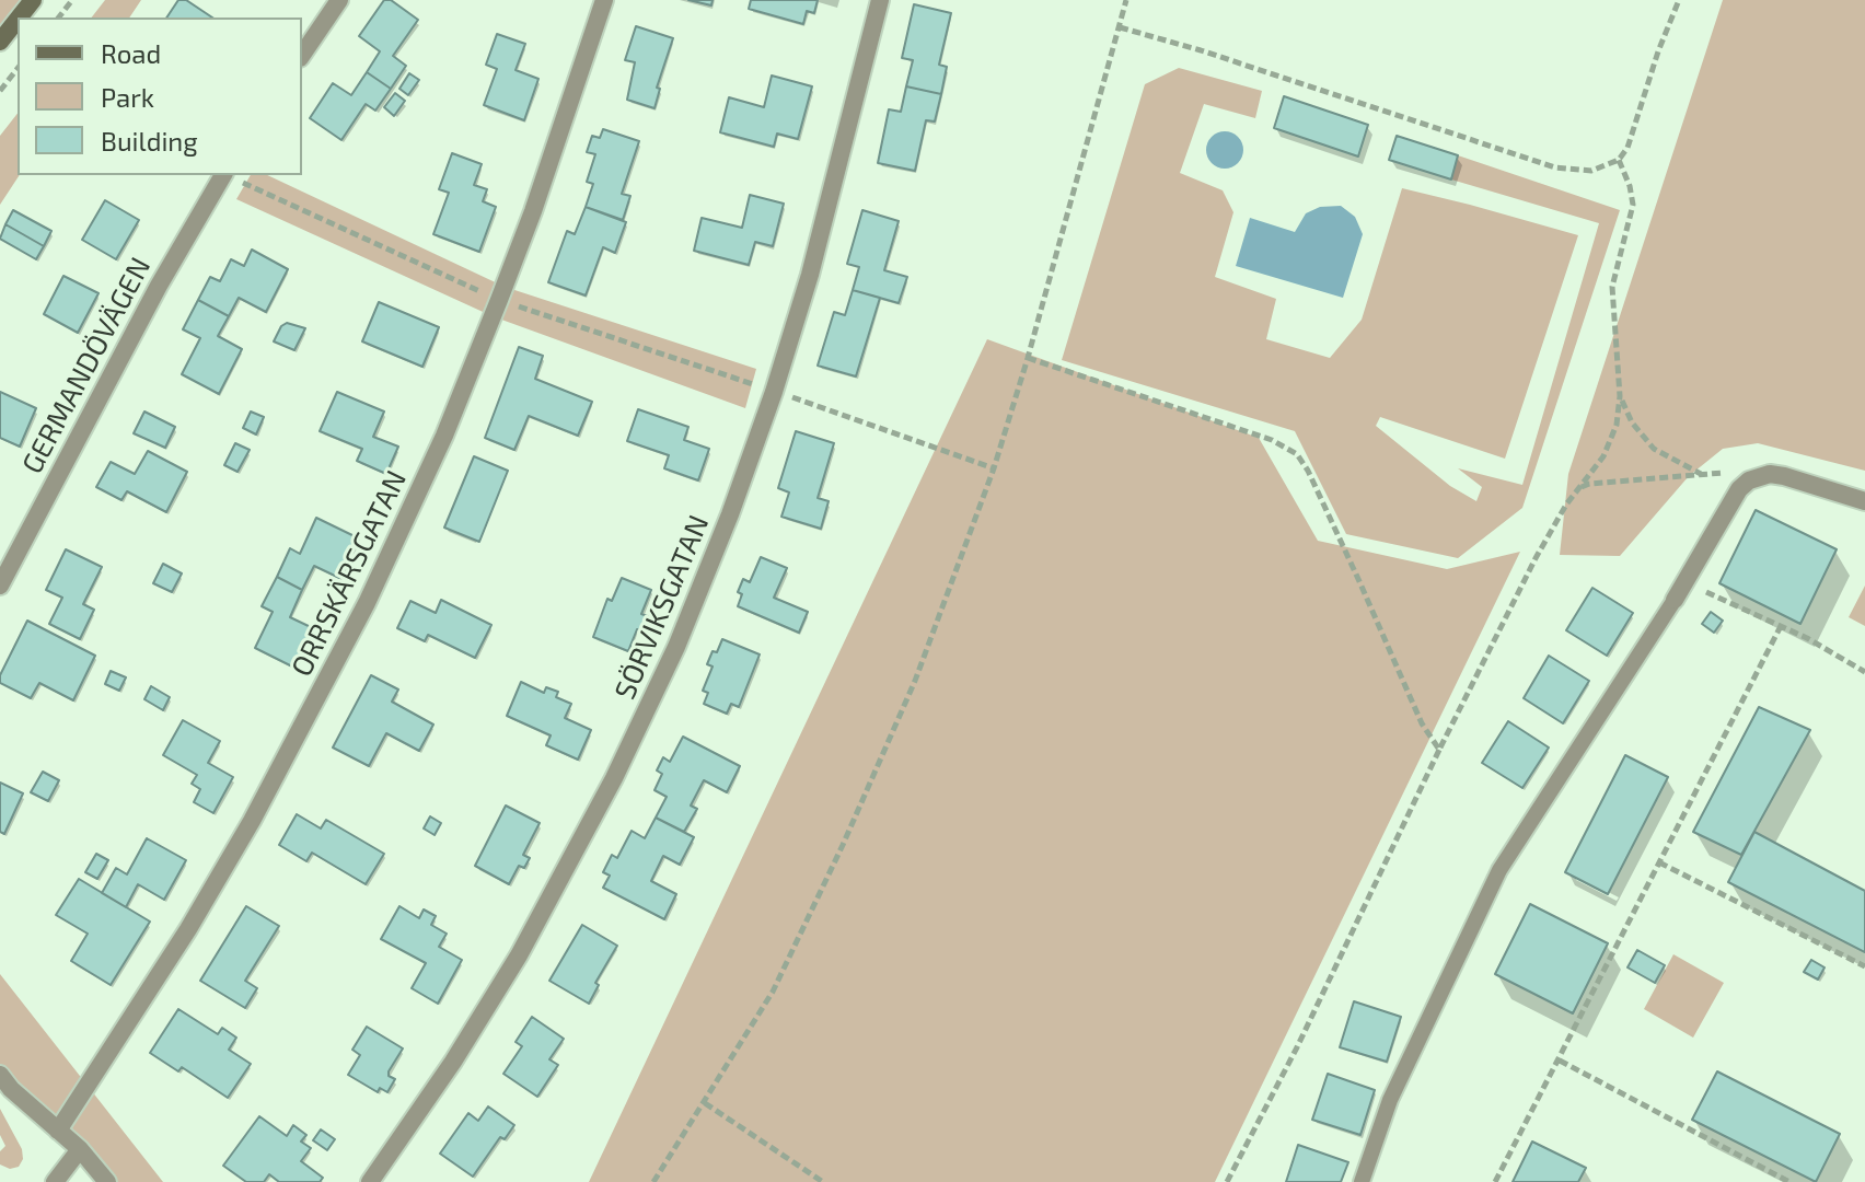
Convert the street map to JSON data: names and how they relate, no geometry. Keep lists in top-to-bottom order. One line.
{"streets":{"street":["GERMANDÖVÄGEN","ORRSKÄRSGATAN","SÖRVIKSGATAN"]},"legend":["Road","Park","Building"]}
